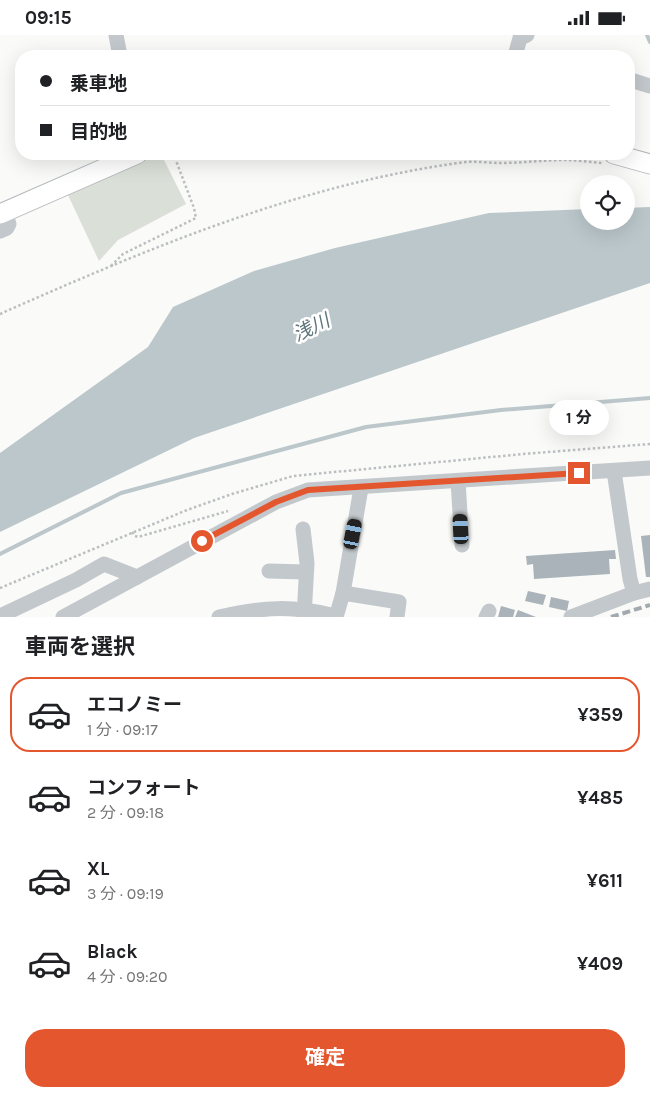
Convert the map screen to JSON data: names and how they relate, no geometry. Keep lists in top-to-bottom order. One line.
{"water":["浅川"],"page":{"status":"09:15","banner":["乗車地","目的地"],"bubble":"1 分","heading":"車両を選択","list":[{"name":"エコノミー","note":"1 分 · 09:17","value":"¥359"},{"name":"コンフォート","note":"2 分 · 09:18","value":"¥485"},{"name":"XL","note":"3 分 · 09:19","value":"¥611"},{"name":"Black","note":"4 分 · 09:20","value":"¥409"}],"buttons":"確定"}}
